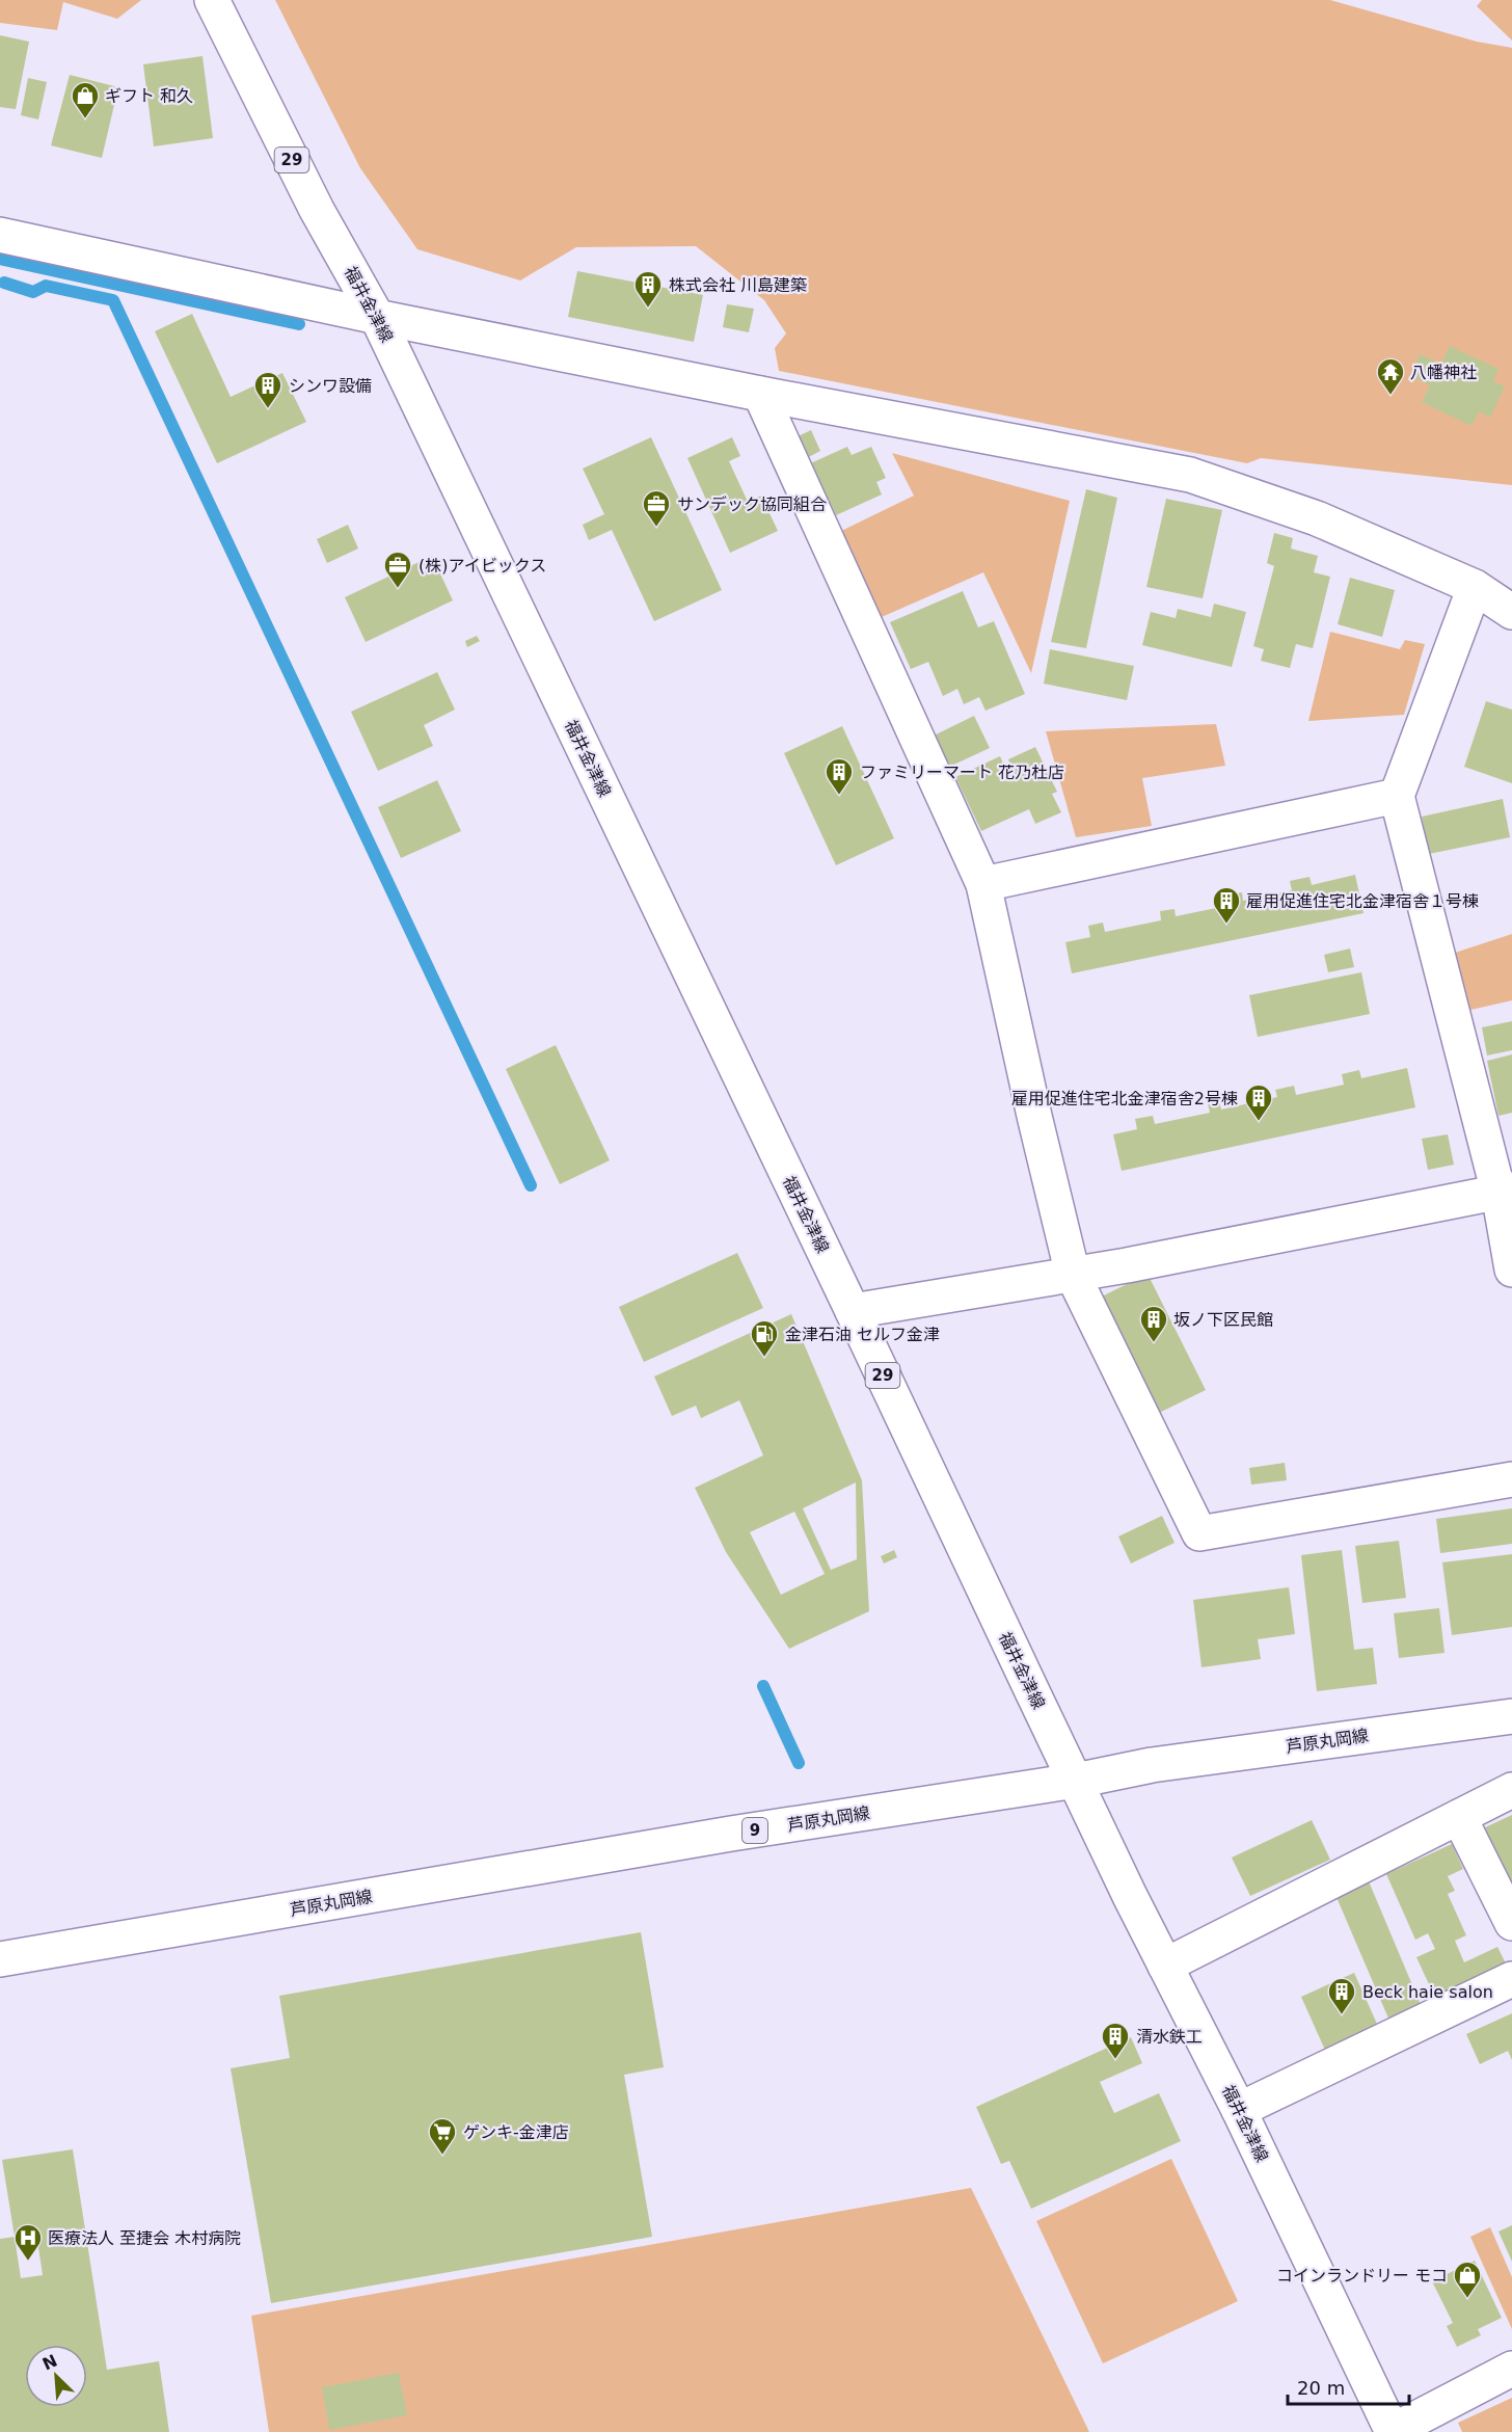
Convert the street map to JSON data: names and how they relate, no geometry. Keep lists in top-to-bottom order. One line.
{"streets":{"street":["29","福井金津線","芦原丸岡線","9"]},"crossings":[["福井金津線","芦原丸岡線"]],"places":{"shop":["ギフト 和久","コインランドリー モコ"],"building":["株式会社 川島建築","シンワ設備","ファミリーマート 花乃杜店","雇用促進住宅北金津宿舎１号棟","雇用促進住宅北金津宿舎2号棟","坂ノ下区民館","Beck haie salon","清水鉄工"],"temple":["八幡神社"],"office":["サンデック協同組合","(株)アイビックス"],"fuel station":["金津石油 セルフ金津"],"supermarket":["ゲンキ-金津店"],"hospital":["医療法人 至捷会 木村病院"]},"scale_bar":"20 m","north":"top left"}
